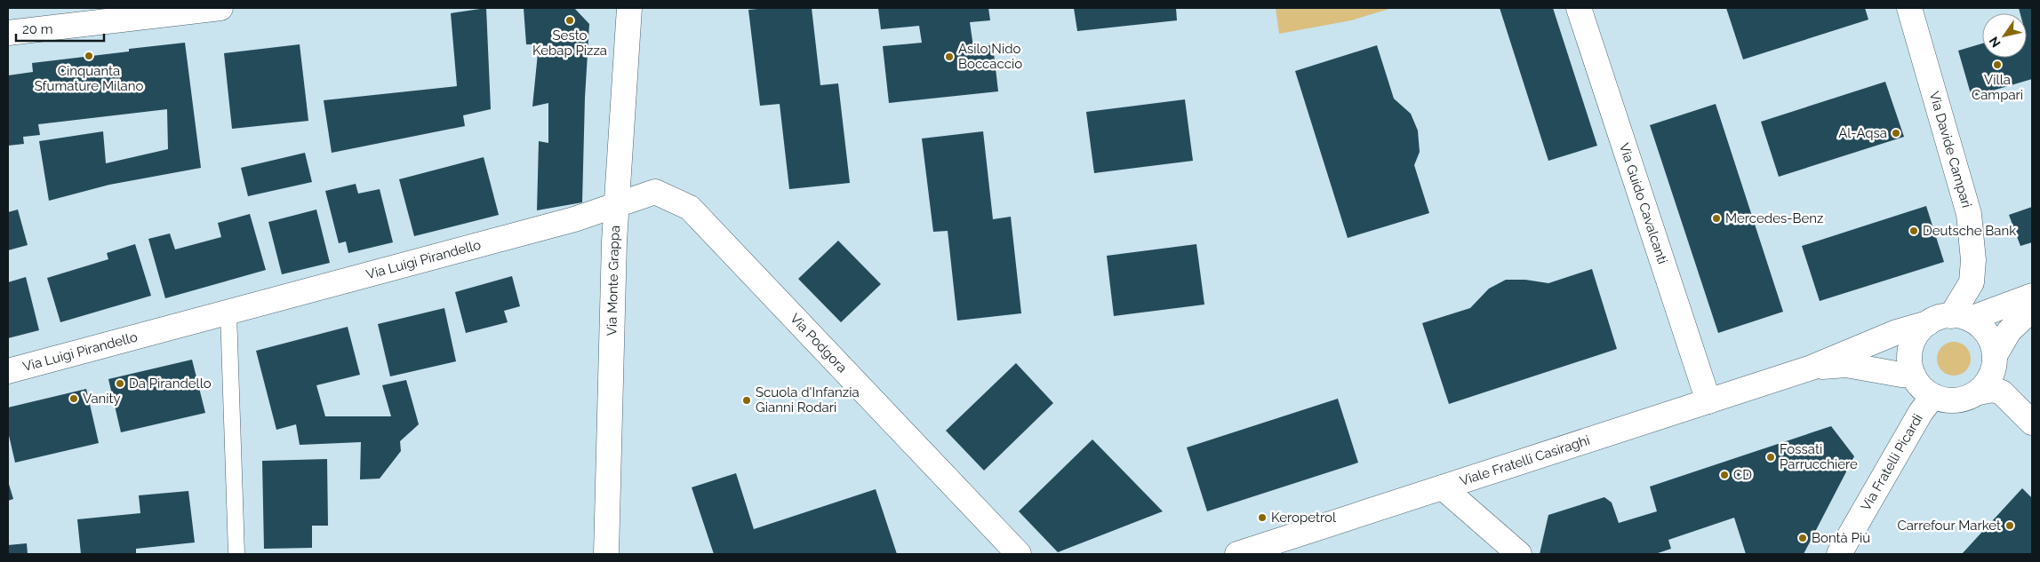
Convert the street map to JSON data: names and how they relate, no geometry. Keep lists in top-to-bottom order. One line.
{"streets":{"street":["Via Davide Campari","Via Guido Cavalcanti","Via Luigi Pirandello","Via Monte Grappa","Via Podgora","Viale Fratelli Casiraghi","Via Fratelli Picardi"]},"crossings":[["Via Davide Campari","Viale Fratelli Casiraghi"],["Via Davide Campari","Via Fratelli Picardi"],["Via Guido Cavalcanti","Viale Fratelli Casiraghi"],["Via Luigi Pirandello","Via Monte Grappa"],["Via Luigi Pirandello","Via Podgora"],["Via Monte Grappa","Via Podgora"],["Viale Fratelli Casiraghi","Via Fratelli Picardi"]],"places":["Sesto Kebap Pizza","Cinquanta Sfumature Milano","Asilo Nido Boccaccio","Villa Campari","Al-Aqsa","Mercedes-Benz","Deutsche Bank","Da Pirandello","Vanity","Scuola d'Infanzia Gianni Rodari","Fossati Parrucchiere","CD","Keropetrol","Carrefour Market","Bontà Più"],"scale_bar":"20 m","north":"bottom left"}
